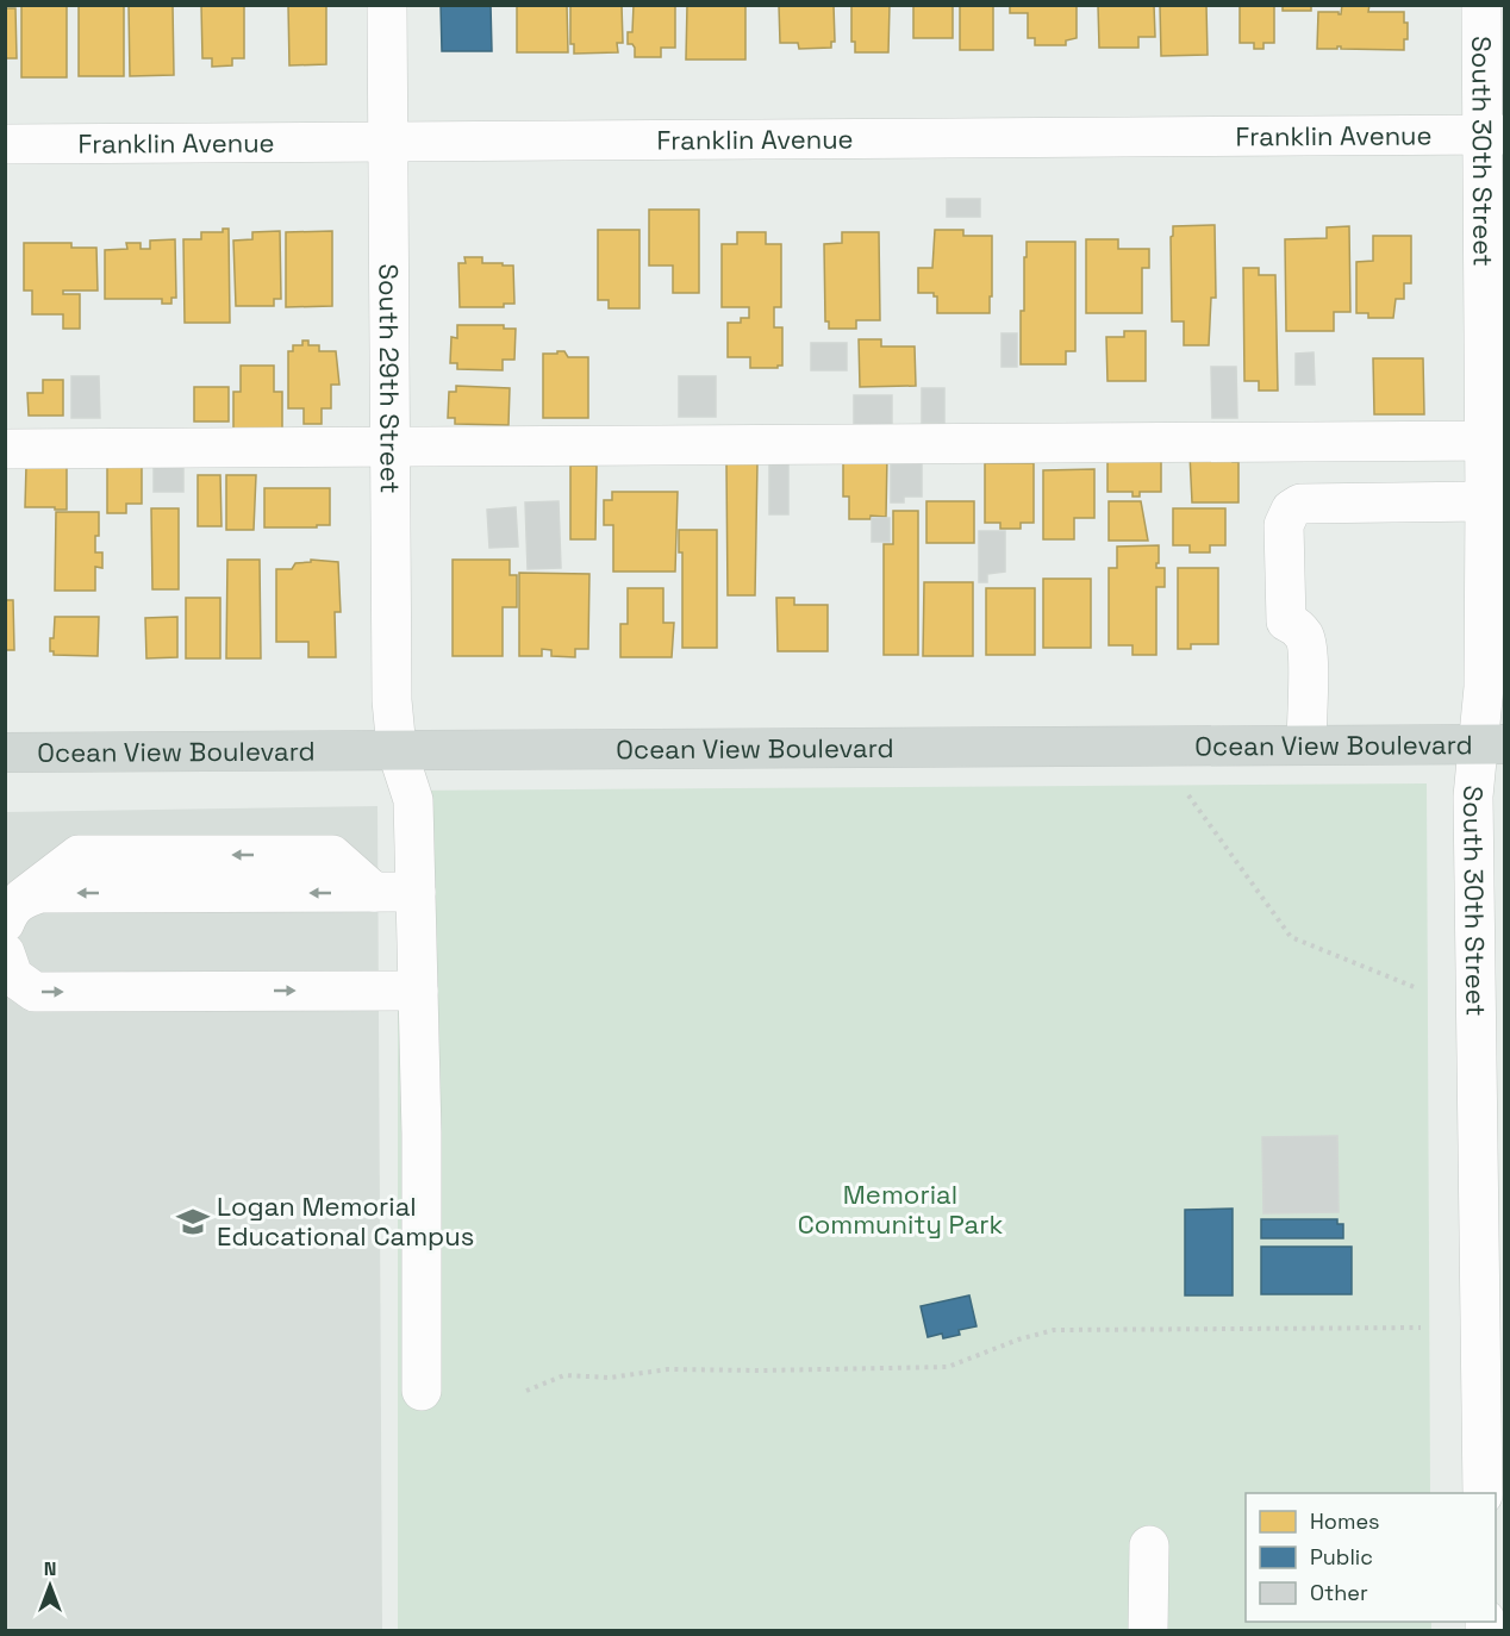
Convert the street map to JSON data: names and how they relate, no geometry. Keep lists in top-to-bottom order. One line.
{"streets":{"main road":["Ocean View Boulevard"],"street":["Franklin Avenue","South 30th Street","South 29th Street"]},"crossings":[["Franklin Avenue","South 30th Street"],["Franklin Avenue","South 29th Street"],["South 30th Street","Ocean View Boulevard"],["South 29th Street","Ocean View Boulevard"]],"parks":["Memorial Community Park"],"places":{"school or university":["Logan Memorial Educational Campus"]},"legend":["Homes","Public","Other"],"north":"top"}
